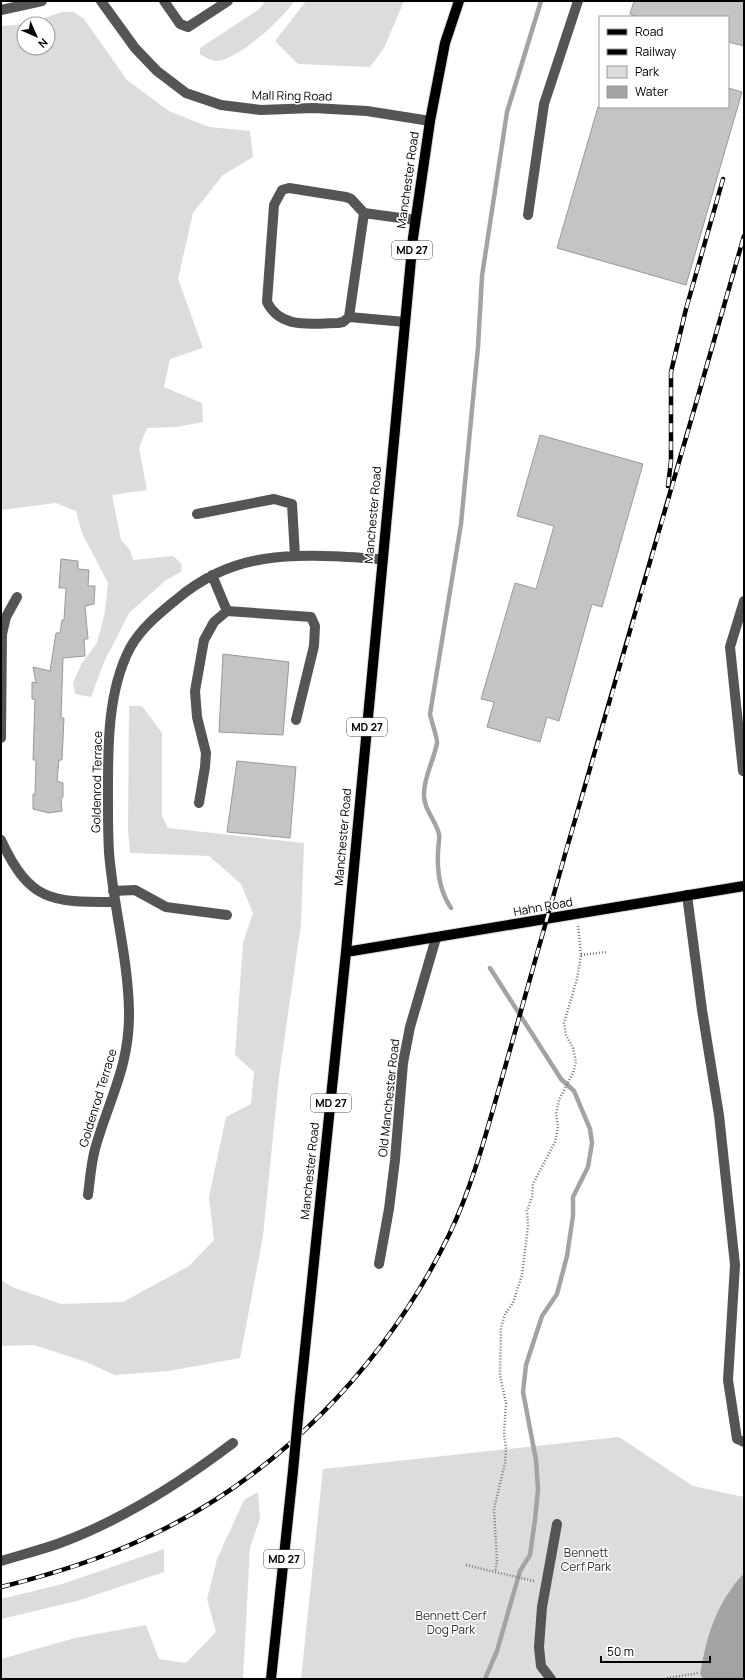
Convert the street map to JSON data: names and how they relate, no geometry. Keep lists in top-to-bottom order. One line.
{"streets":{"main road":["Manchester Road","MD 27","Hahn Road"],"street":["Mall Ring Road","Goldenrod Terrace","Old Manchester Road"]},"crossings":[["Mall Ring Road","Manchester Road"],["Manchester Road","Goldenrod Terrace"],["Manchester Road","Hahn Road"],["Hahn Road","Old Manchester Road"]],"parks":["Bennett Cerf Park","Bennett Cerf Dog Park"],"legend":["Road","Railway","Park","Water"],"scale_bar":"50 m","north":"bottom right"}
